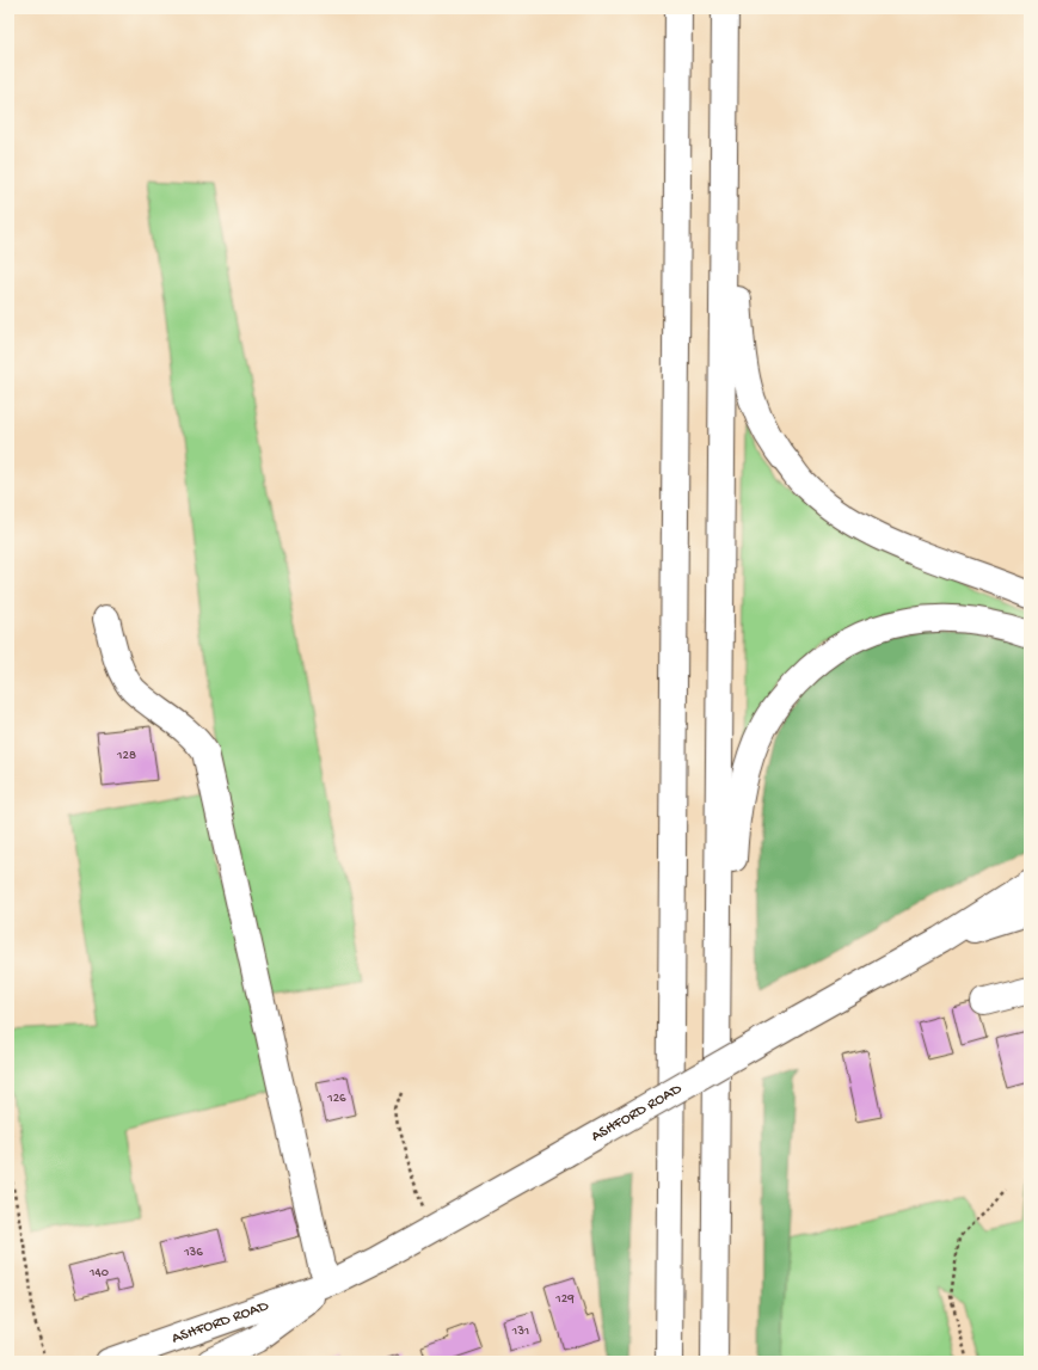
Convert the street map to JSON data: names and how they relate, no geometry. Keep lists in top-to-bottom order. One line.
{"streets":{"main road":["ASHFORD ROAD"]},"house_numbers":["128","126","136","140","129","131"]}
